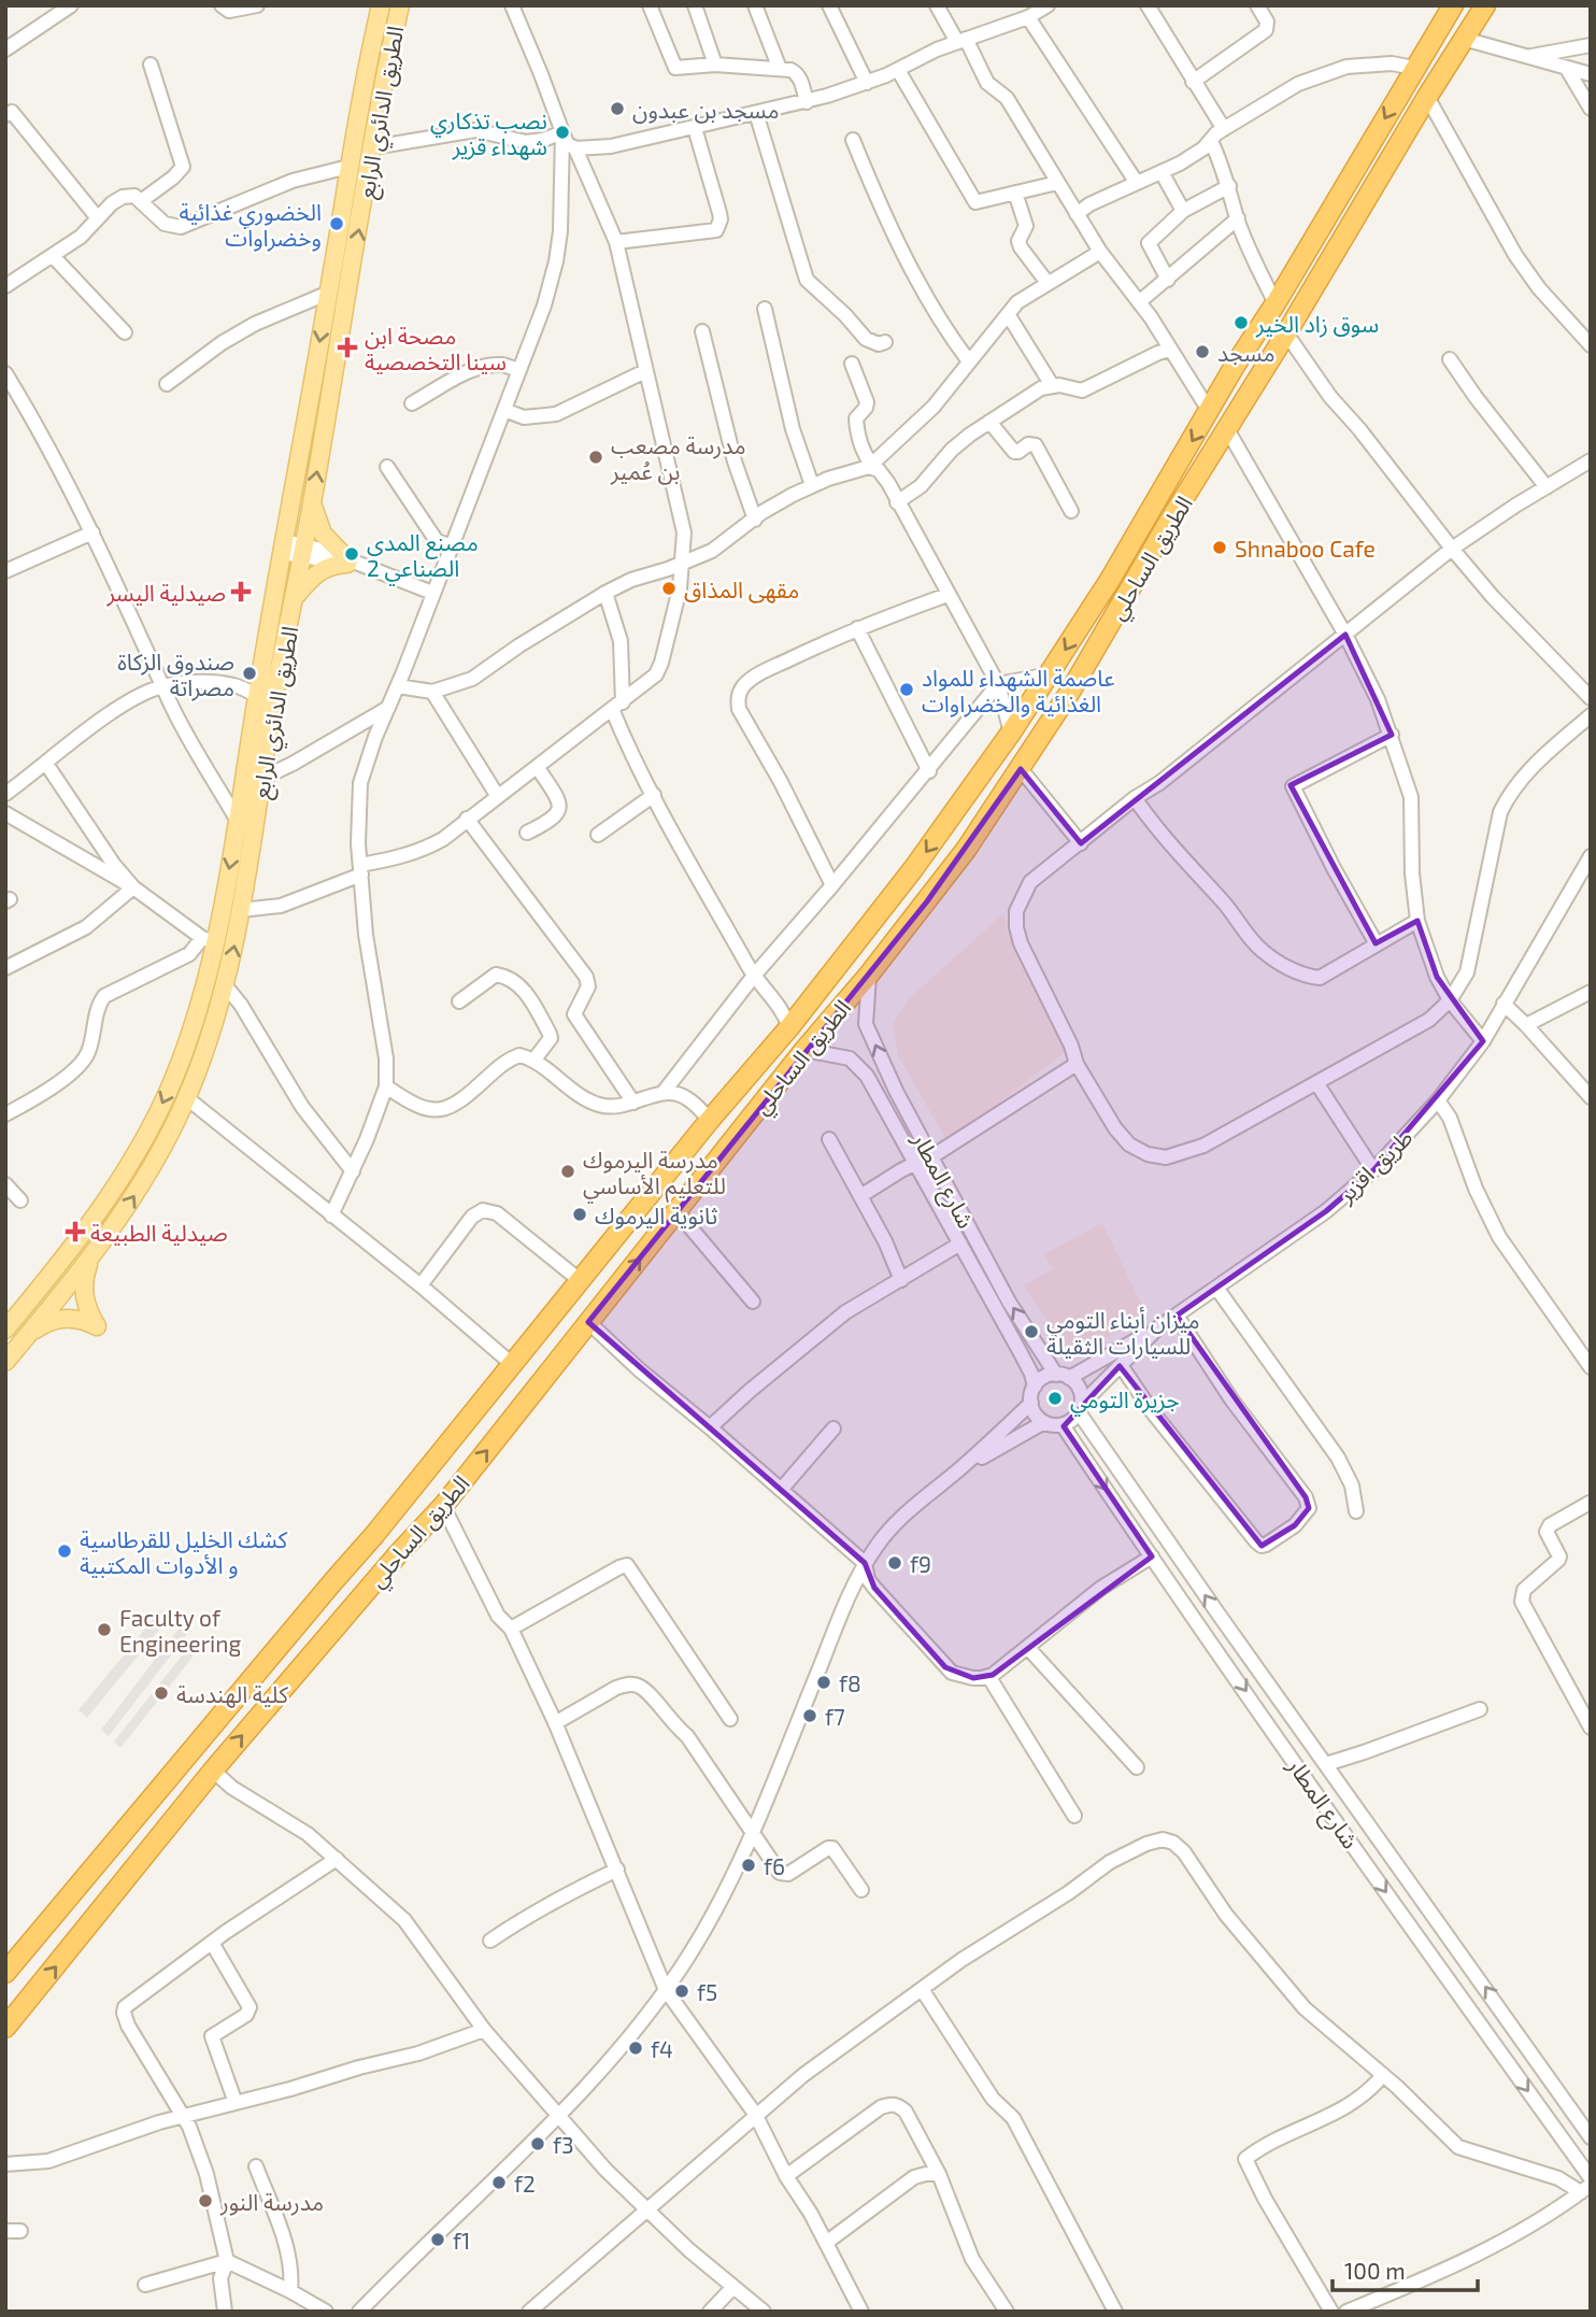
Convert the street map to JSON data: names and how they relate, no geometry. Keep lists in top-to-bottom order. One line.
{"streets":{"highway":["الطريق الساحلي"],"main road":["الطريق الدائري الرابع"],"street":["طريق اقزير","شارع المطار"]},"crossings":[["الطريق الساحلي","شارع المطار"],["طريق اقزير","شارع المطار"]],"places":{"other":["مسجد بن عبدون","نصب تذكاري شهداء قزير","الخضوري غذائية وخضراوات","سوق زاد الخير","مسجد","مدرسة مصعب بن عُمير","Shnaboo Cafe","مصنع المدى الصناعي 2","مقهى المذاق","صندوق الزكاة مصراتة","عاصمة الشهداء للمواد الغذائية والخضراوات","مدرسة اليرموك للتعليم الأساسي","ثانوية اليرموك","ميزان أبناء التومي للسيارات الثقيلة","جزيرة التومي","كشك الخليل للقرطاسية و الأدوات المكتبية","f9","Faculty of Engineering","f8","كلية الهندسة","f7","f6","f5","f4","f3","f2","مدرسة النور","f1"],"health":["مصحة ابن سينا التخصصية","صيدلية اليسر","صيدلية الطبيعة"]},"scale_bar":"100 m"}
